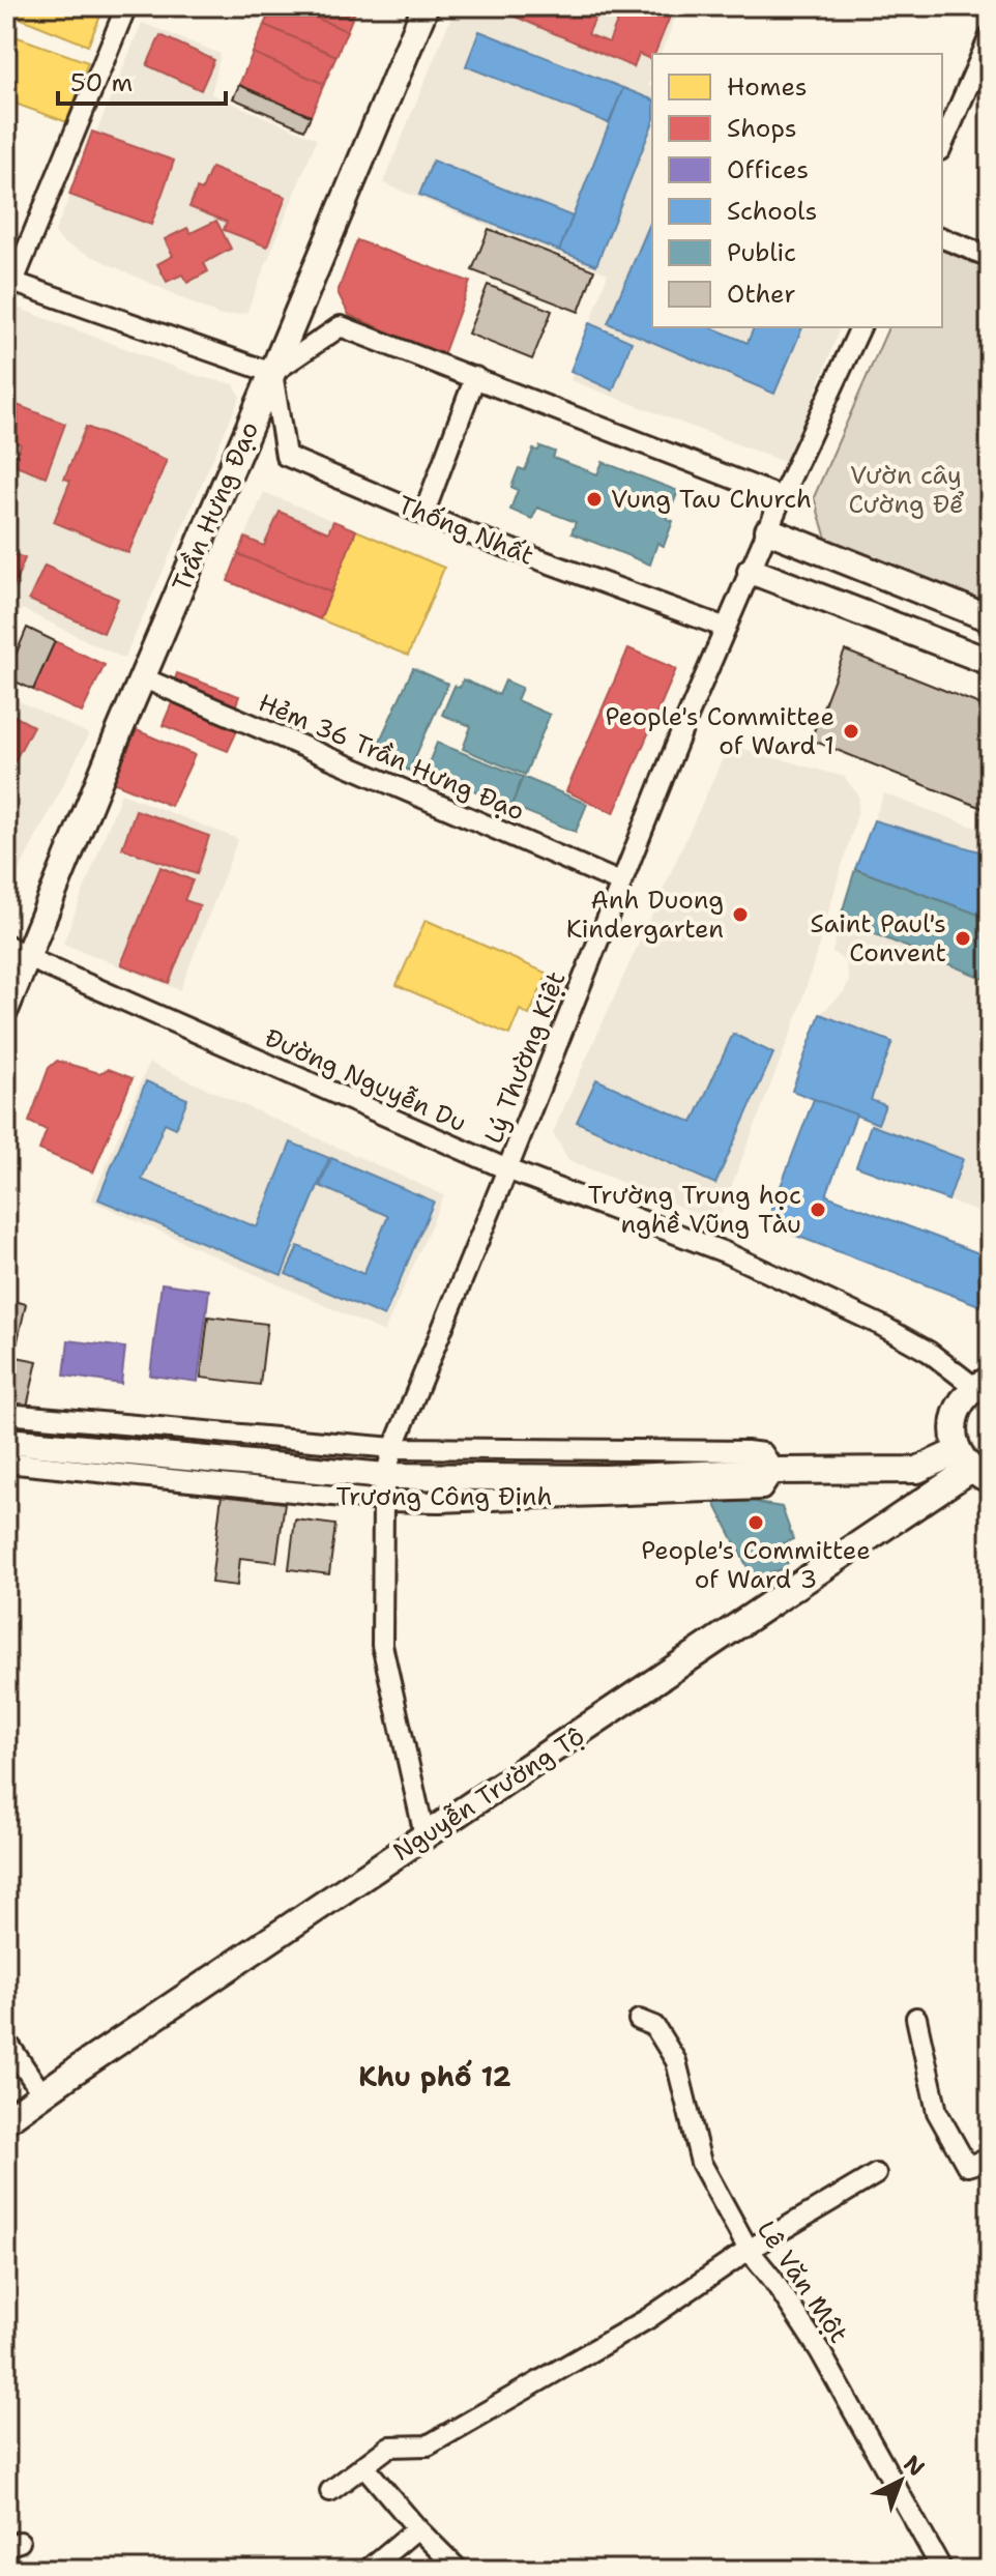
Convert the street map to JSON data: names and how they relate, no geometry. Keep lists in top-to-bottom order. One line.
{"streets":{"main road":["Trần Hưng Đạo","Trương Công Định","Nguyễn Trường Tộ"],"street":["Thống Nhất","Hẻm 36 Trần Hưng Đạo","Lý Thường Kiệt","Đường Nguyễn Du","Lê Văn Một"]},"crossings":[["Trần Hưng Đạo","Thống Nhất"],["Trần Hưng Đạo","Hẻm 36 Trần Hưng Đạo"],["Trần Hưng Đạo","Đường Nguyễn Du"],["Thống Nhất","Lý Thường Kiệt"],["Hẻm 36 Trần Hưng Đạo","Lý Thường Kiệt"],["Lý Thường Kiệt","Đường Nguyễn Du"],["Lý Thường Kiệt","Trương Công Định"],["Lý Thường Kiệt","Nguyễn Trường Tộ"],["Trương Công Định","Nguyễn Trường Tộ"]],"districts":["Khu phố 12"],"parks":["Vườn cây Cường Để"],"places":["Vung Tau Church","People's Committee of Ward 1","Anh Duong Kindergarten","Saint Paul's Convent","Trường Trung học nghề Vũng Tàu","People's Committee of Ward 3"],"legend":["Homes","Shops","Offices","Schools","Public","Other"],"scale_bar":"50 m","north":"top right"}
